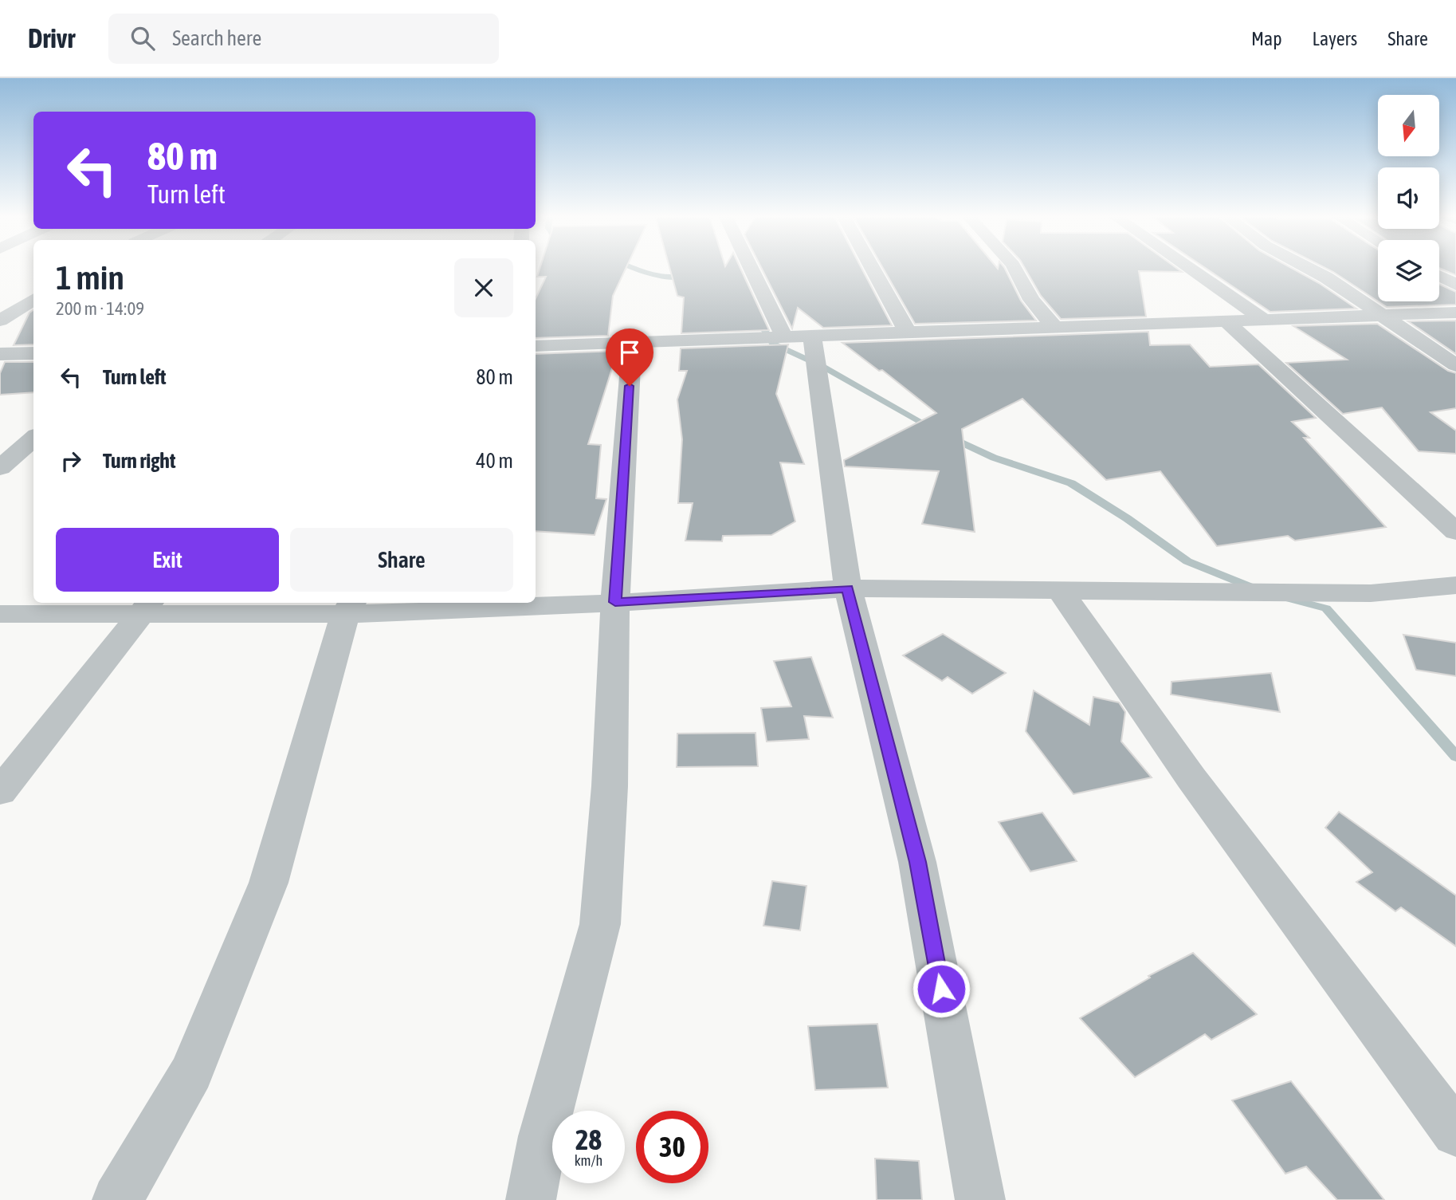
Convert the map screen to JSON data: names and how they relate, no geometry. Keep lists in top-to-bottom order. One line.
{"north":"bottom","page":{"header":"Drivr","search":"Search here","nav":["Map","Layers","Share"],"turn":["80 m","Turn left"],"heading":["1 min","200 m · 14:09"],"list":[{"name":"Turn left","value":"80 m"},{"name":"Turn right","value":"40 m"}],"buttons":["Exit","Share"],"speed":"28 km/h","limit":"30"}}
